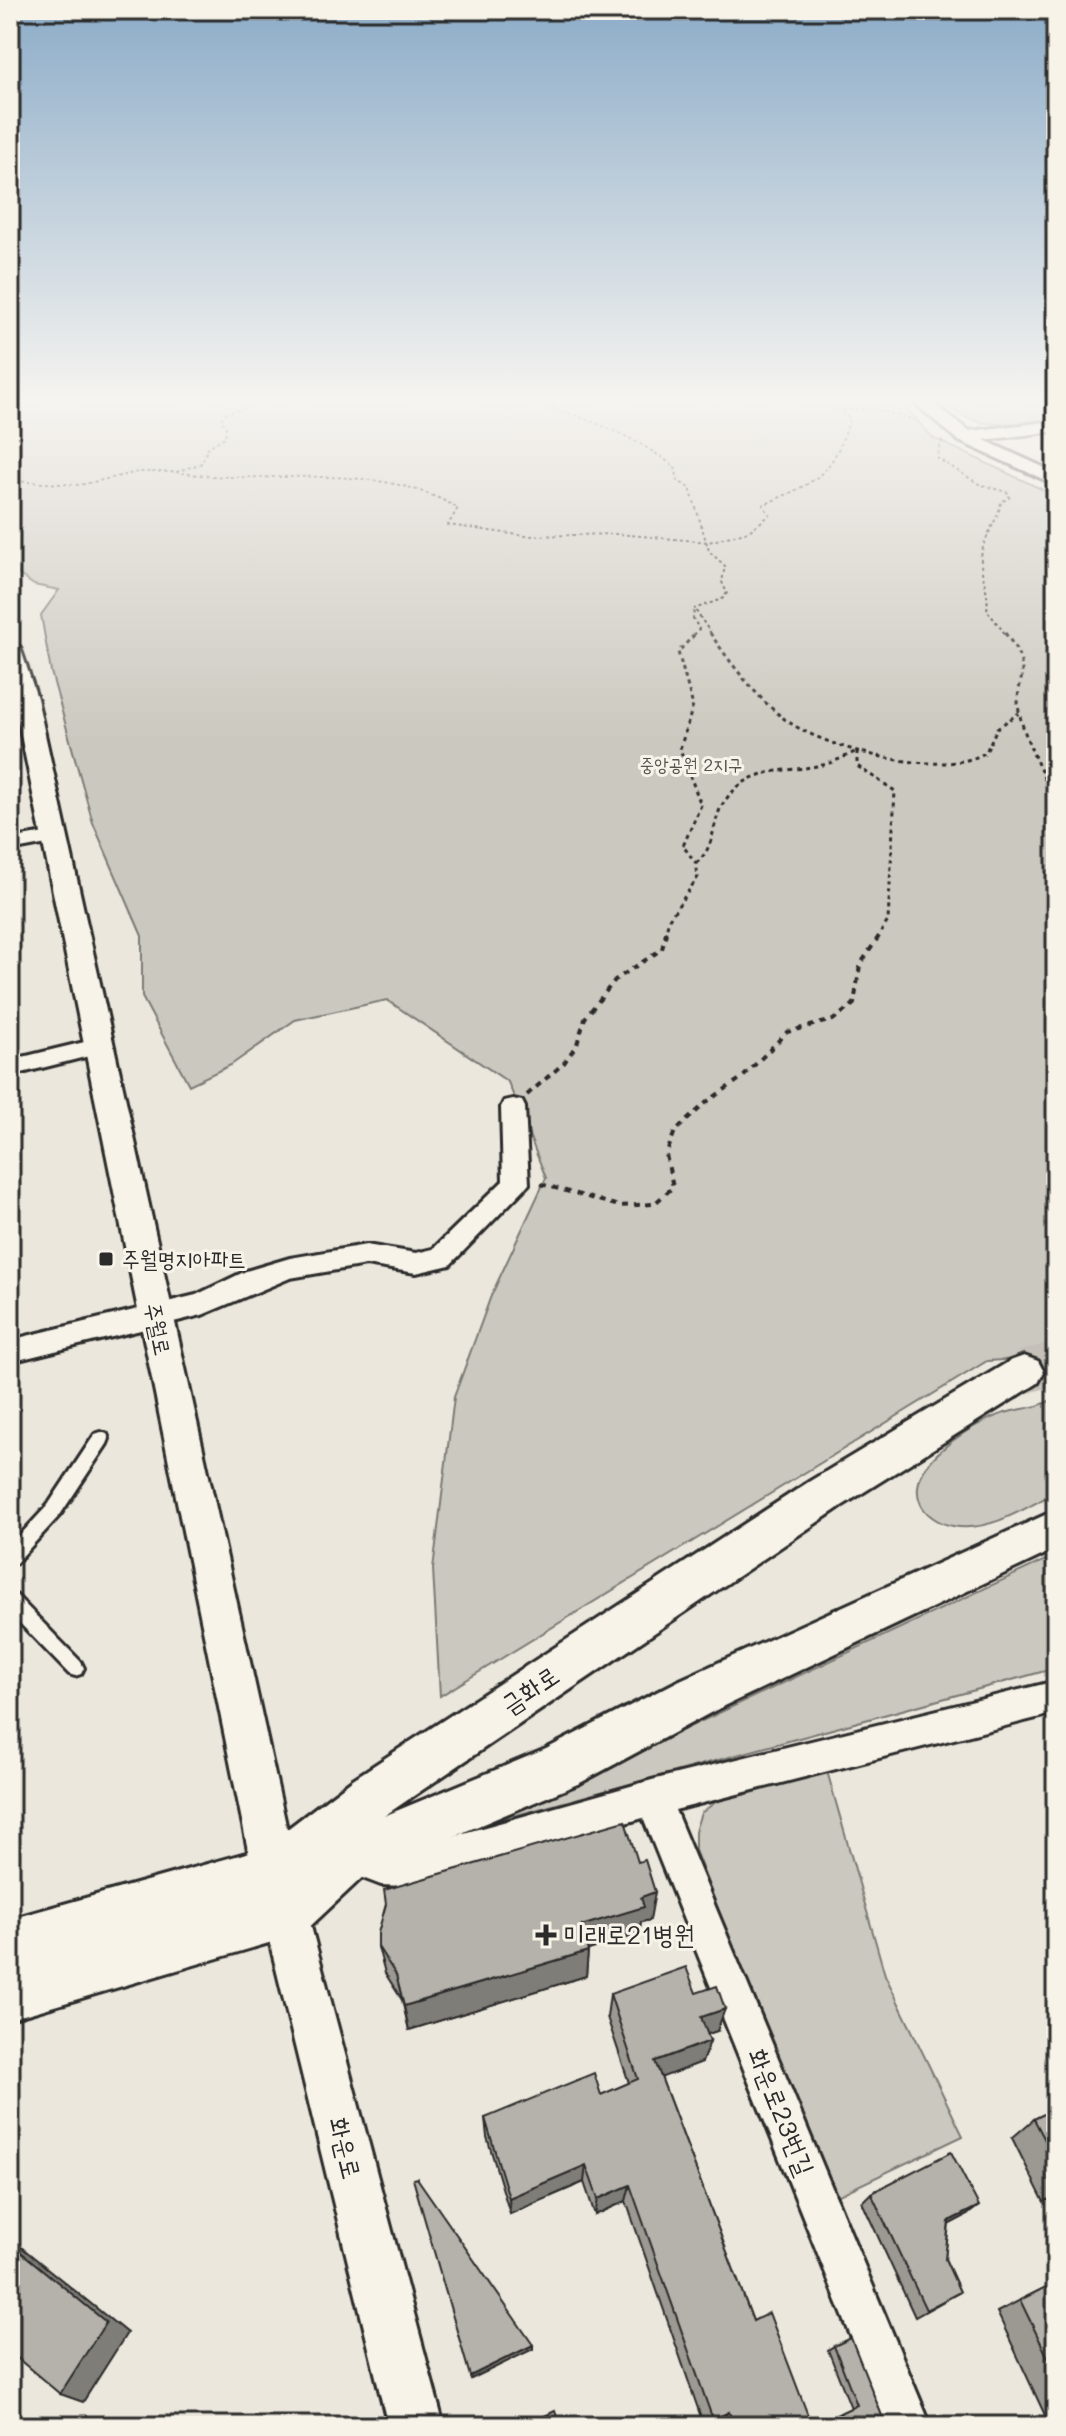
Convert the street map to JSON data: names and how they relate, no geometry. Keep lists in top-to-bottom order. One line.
{"streets":{"main road":["금화로"],"street":["주월로","화운로23번길","화운로"]},"crossings":[["주월로","금화로"],["주월로","화운로"],["금화로","화운로"]],"parks":["중앙공원 2지구"],"places":{"transit":["주월명지아파트"],"health":["미래로21병원"]}}
